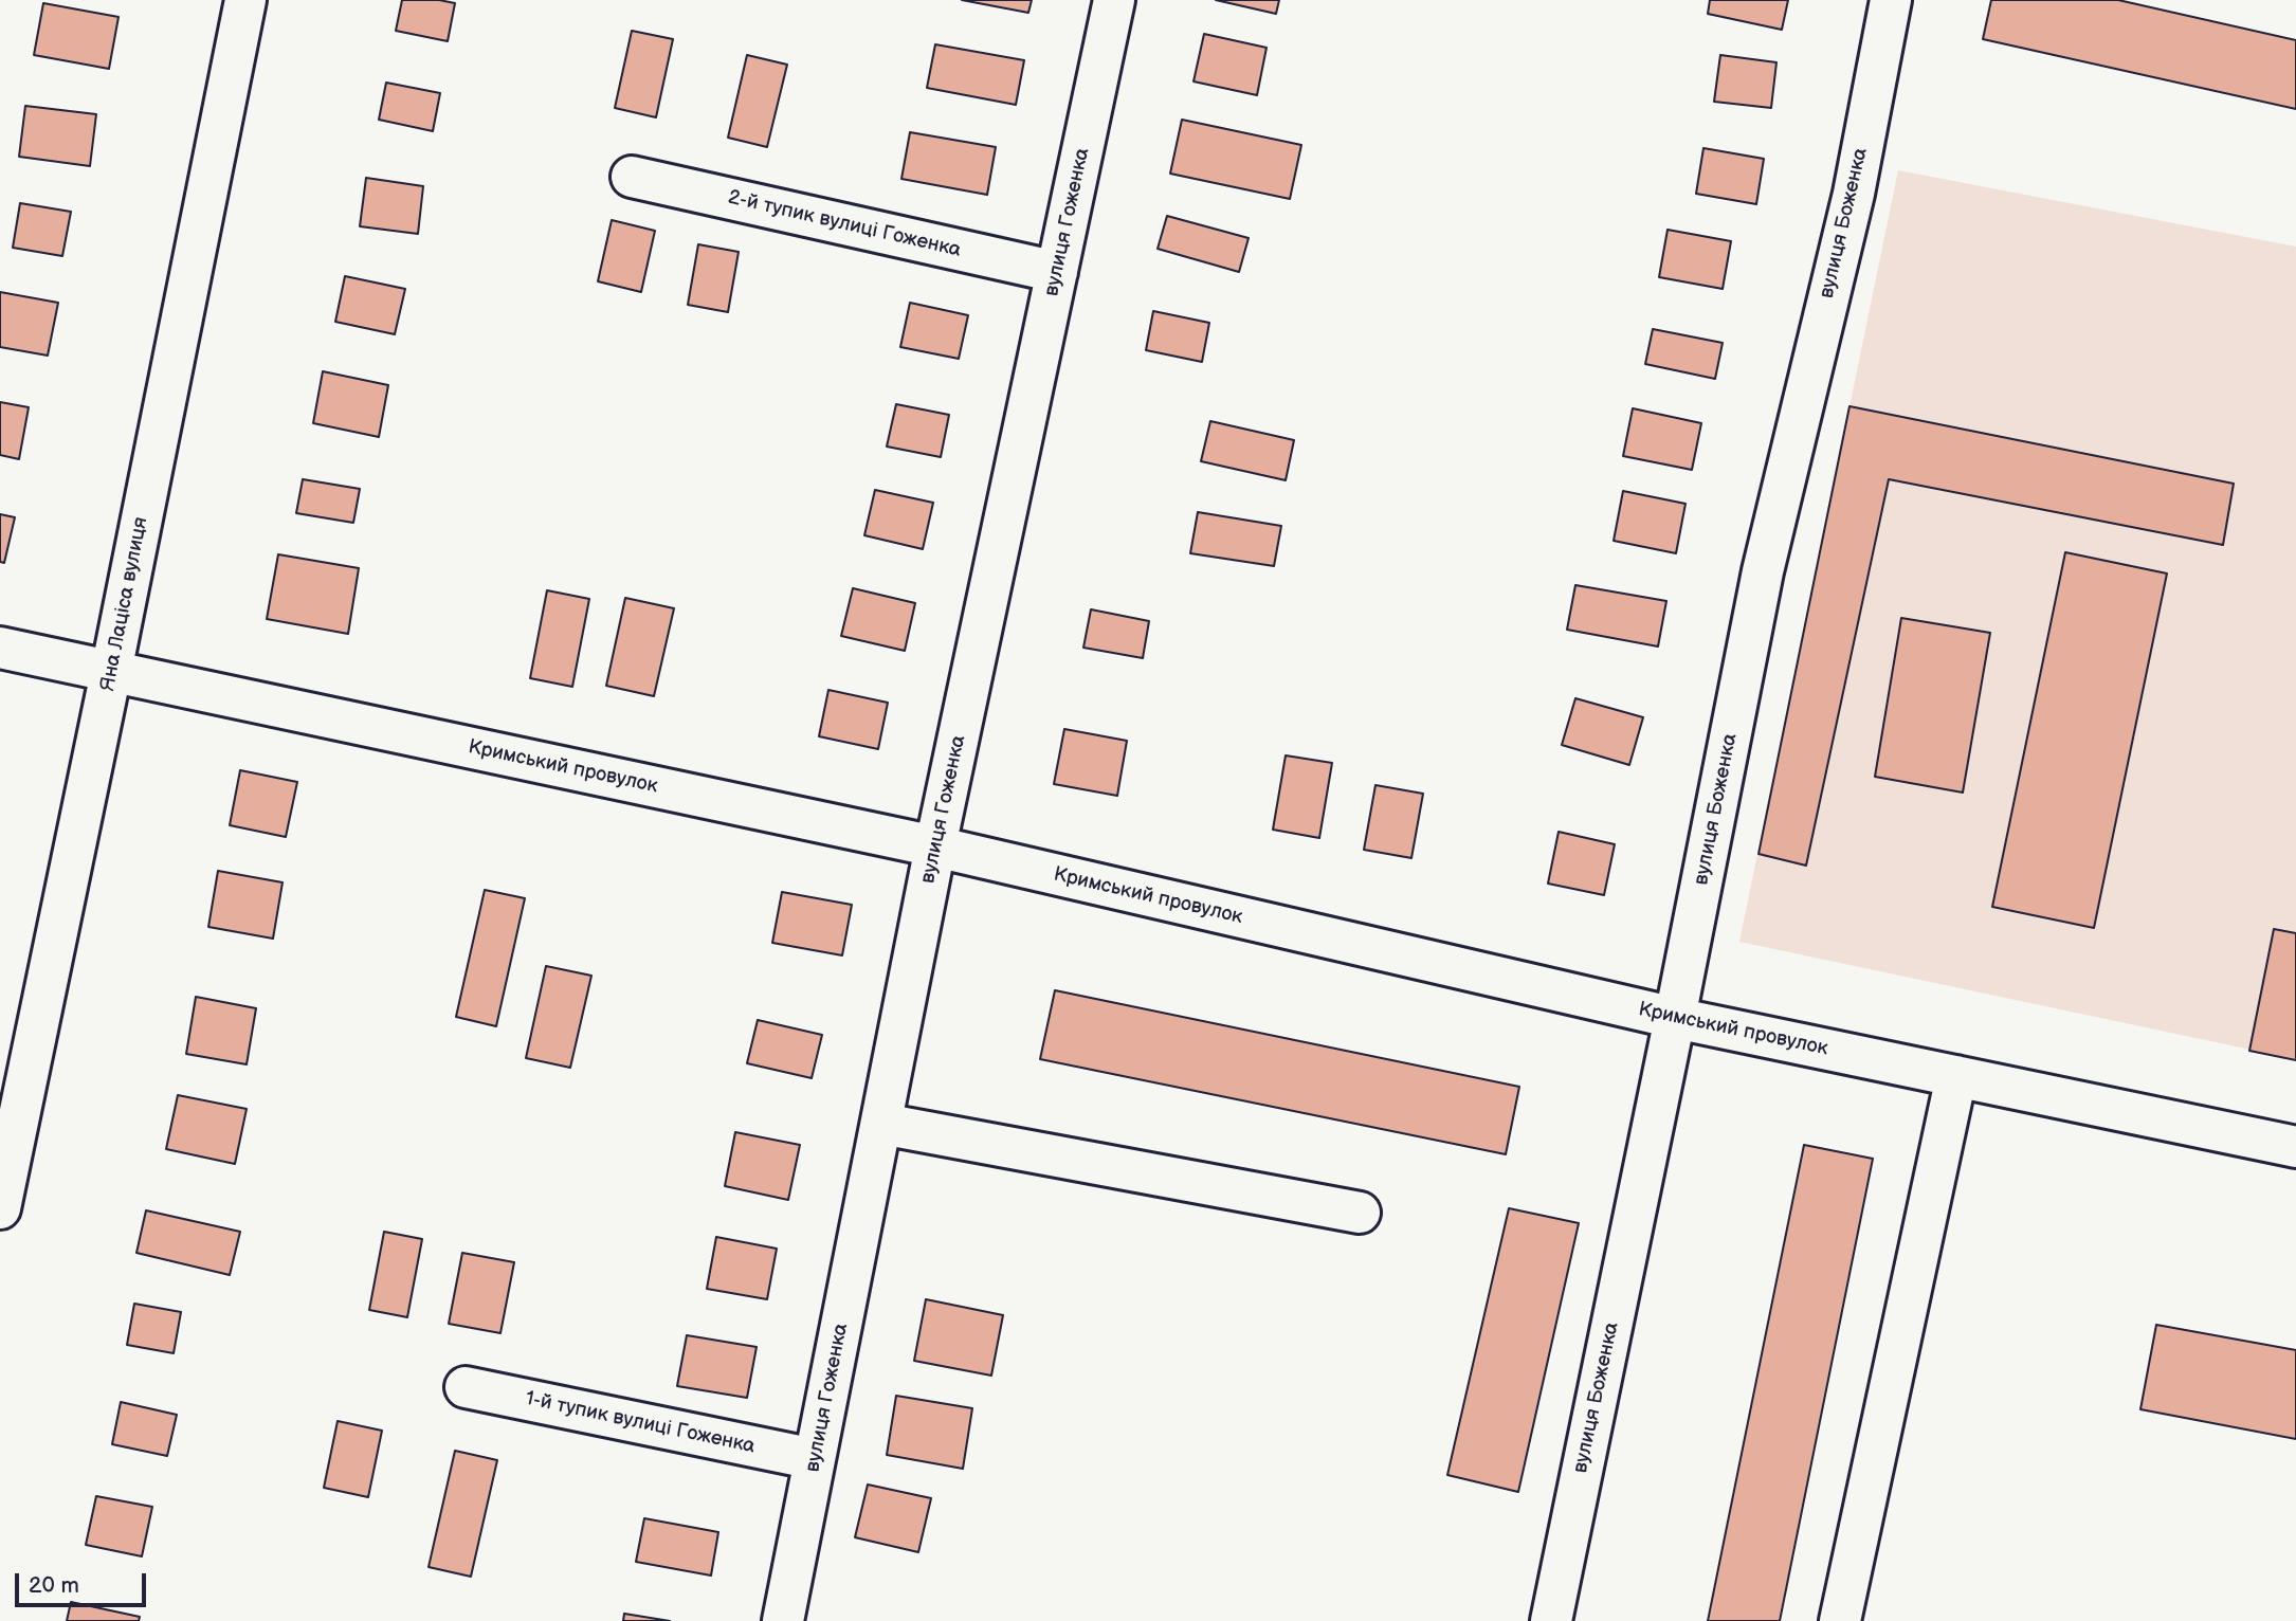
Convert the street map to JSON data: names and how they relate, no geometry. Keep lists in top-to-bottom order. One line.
{"streets":{"street":["вулиця Гоженка","вулиця Боженка","2-й тупик вулиці Гоженка","Яна Лаціса вулиця","Кримський провулок","1-й тупик вулиці Гоженка"]},"crossings":[["вулиця Гоженка","2-й тупик вулиці Гоженка"],["вулиця Гоженка","Кримський провулок"],["вулиця Гоженка","1-й тупик вулиці Гоженка"],["вулиця Боженка","Кримський провулок"],["Яна Лаціса вулиця","Кримський провулок"]],"scale_bar":"20 m"}
